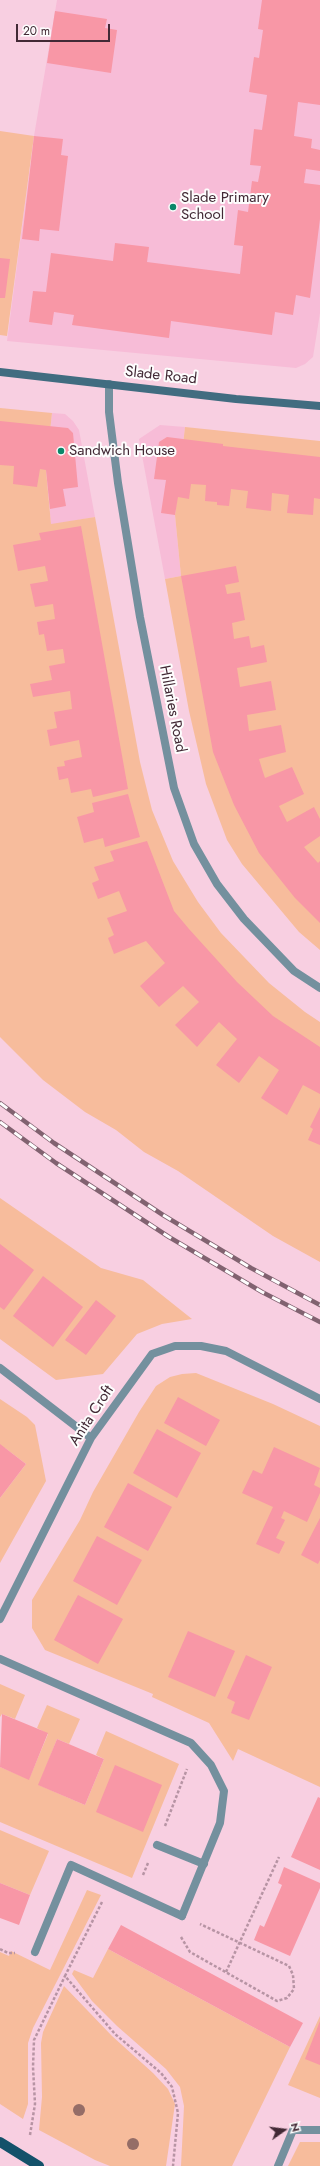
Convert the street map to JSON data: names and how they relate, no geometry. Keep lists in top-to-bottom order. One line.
{"streets":{"street":["Slade Road","Hillaries Road","Anita Croft"]},"crossings":[["Slade Road","Hillaries Road"]],"places":["Slade Primary School","Sandwich House"],"scale_bar":"20 m","north":"right"}
